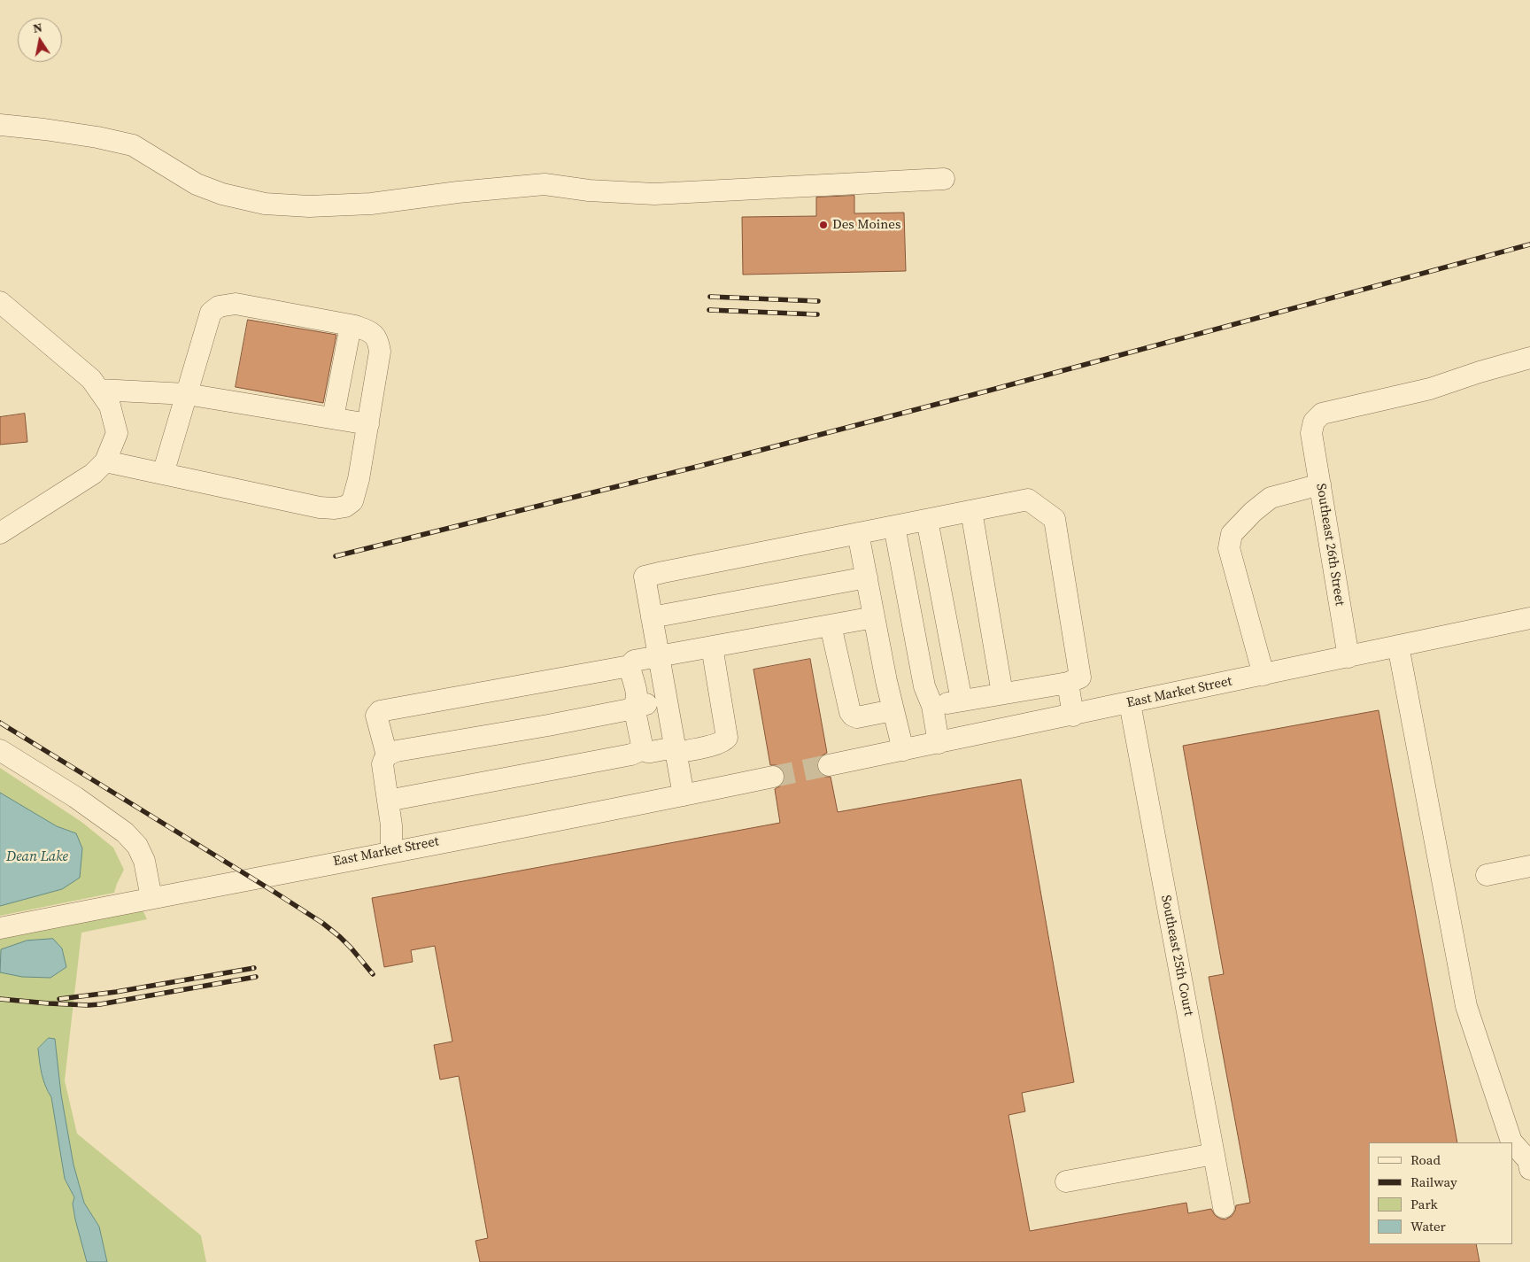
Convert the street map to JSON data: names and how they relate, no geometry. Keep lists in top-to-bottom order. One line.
{"streets":{"street":["Southeast 26th Street","East Market Street","Southeast 25th Court"]},"crossings":[["Southeast 26th Street","East Market Street"],["East Market Street","Southeast 25th Court"]],"water":["Dean Lake"],"places":["Des Moines"],"legend":["Road","Railway","Park","Water"],"north":"top"}
